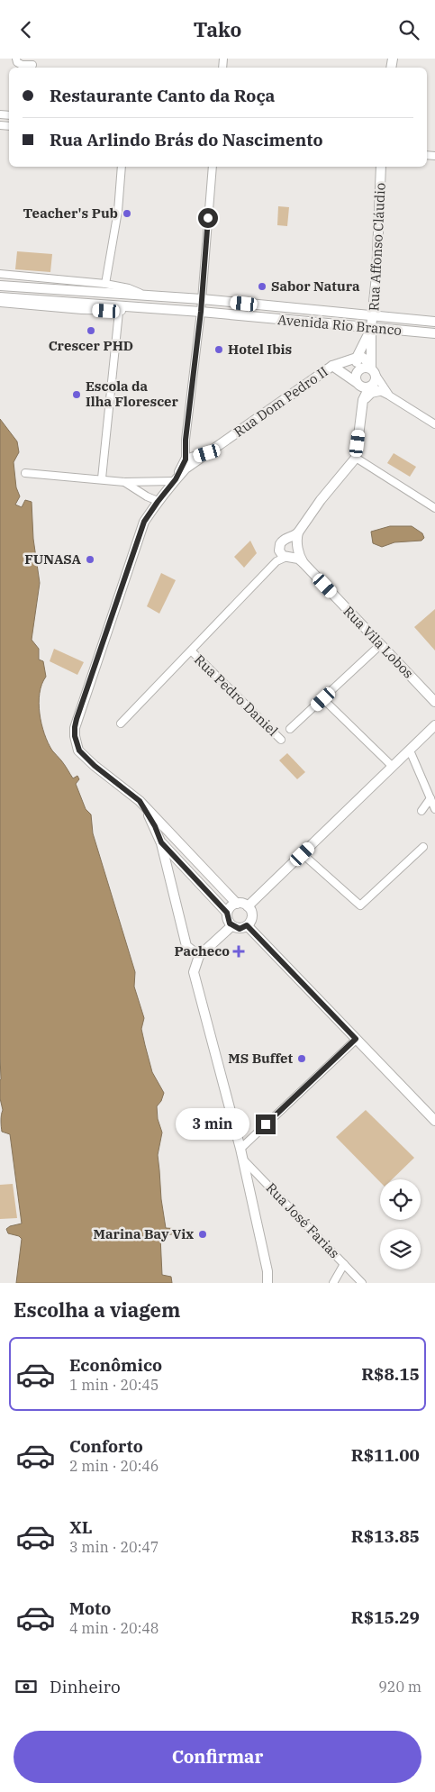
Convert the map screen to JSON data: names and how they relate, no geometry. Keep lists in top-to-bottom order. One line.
{"streets":{"street":["Rua Affonso Cláudio","Avenida Rio Branco","Rua Dom Pedro II","Rua Vila Lobos","Rua Pedro Daniel","Rua José Farias"]},"crossings":[["Rua Affonso Cláudio","Avenida Rio Branco"],["Rua Affonso Cláudio","Rua Dom Pedro II"]],"places":{"other":["Teacher's Pub","Sabor Natura","Crescer PHD","Hotel Ibis","Escola da Ilha Florescer","FUNASA","MS Buffet","Marina Bay Vix"],"health":["Pacheco"]},"page":{"header":"Tako","banner":["Restaurante Canto da Roça","Rua Arlindo Brás do Nascimento"],"bubble":"3 min","heading":"Escolha a viagem","list":[{"name":"Econômico","note":"1 min · 20:45","value":"R$8.15"},{"name":"Conforto","note":"2 min · 20:46","value":"R$11.00"},{"name":"XL","note":"3 min · 20:47","value":"R$13.85"},{"name":"Moto","note":"4 min · 20:48","value":"R$15.29"}],"pay":["Dinheiro","920 m"],"buttons":"Confirmar"}}
